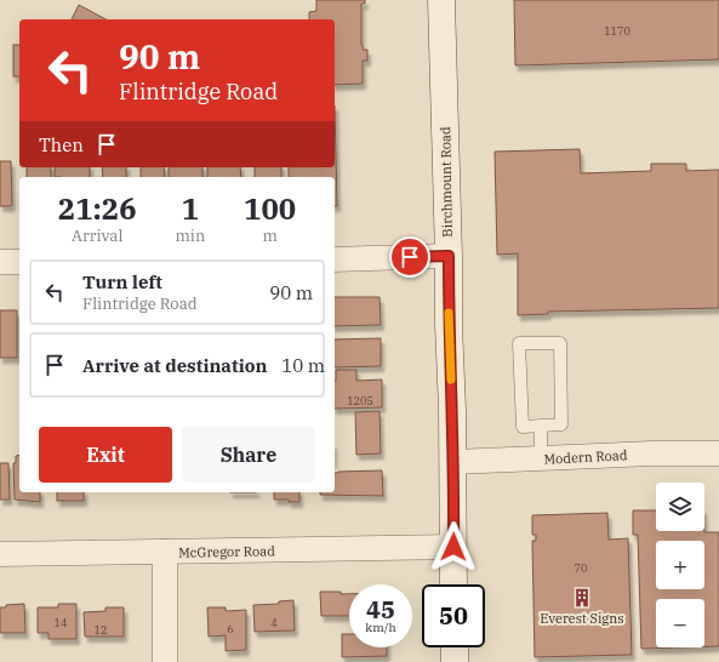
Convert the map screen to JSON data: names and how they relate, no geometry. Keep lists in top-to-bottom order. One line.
{"streets":{"main road":["Birchmount Road"],"street":["Modern Road","McGregor Road"]},"crossings":[["Birchmount Road","Modern Road"],["Birchmount Road","McGregor Road"]],"places":{"building":["Everest Signs"]},"house_numbers":["1170","1205","70","14","4","6","12"],"page":{"turn":["90 m","Flintridge Road"],"then":"Then","eta":["21:26","Arrival","1","min","100","m"],"list":[{"name":"Turn left","note":"Flintridge Road","value":"90 m"},{"name":"Arrive at destination","value":"10 m"}],"buttons":["Exit","Share"],"map_buttons":["+","−"],"speed":"45 km/h","limit":"50"}}
